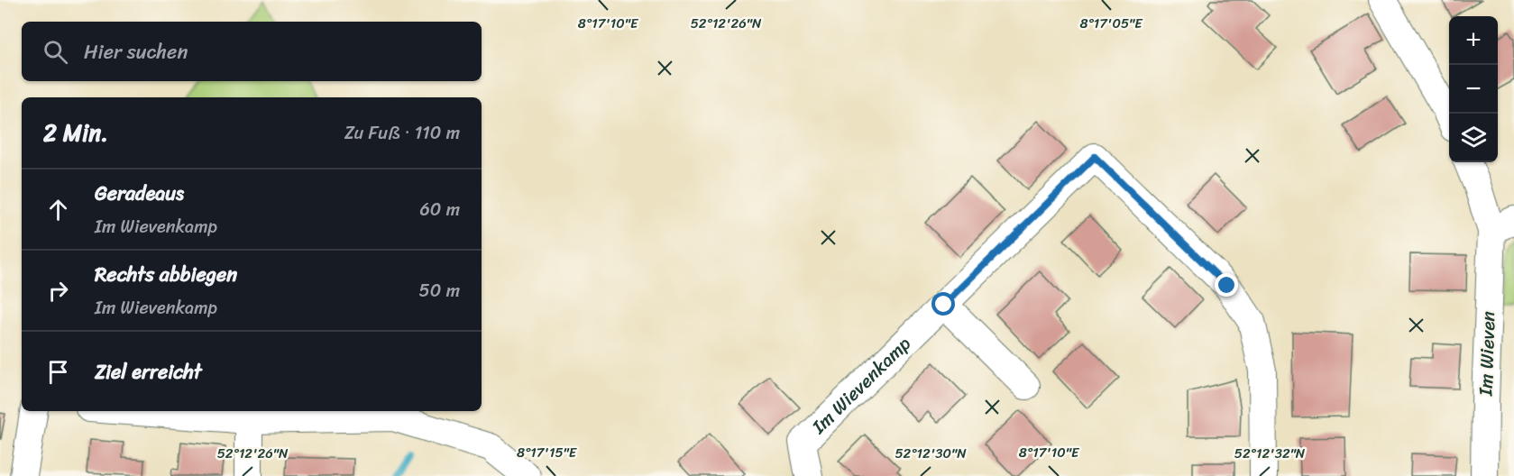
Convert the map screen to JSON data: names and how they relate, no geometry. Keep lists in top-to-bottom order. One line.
{"streets":{"street":["Im Wieven","Im Wievenkamp"]},"page":{"map_buttons":["+","−"],"search":"Hier suchen","heading":["2 Min.","Zu Fuß · 110 m"],"list":[["Geradeaus","Im Wievenkamp","60 m"],["Rechts abbiegen","Im Wievenkamp","50 m"],"Ziel erreicht"]},"coordinates":["52°12'26\"N","8°17'10\"E","8°17'05\"E","8°17'15\"E","52°12'30\"N","52°12'32\"N"]}
